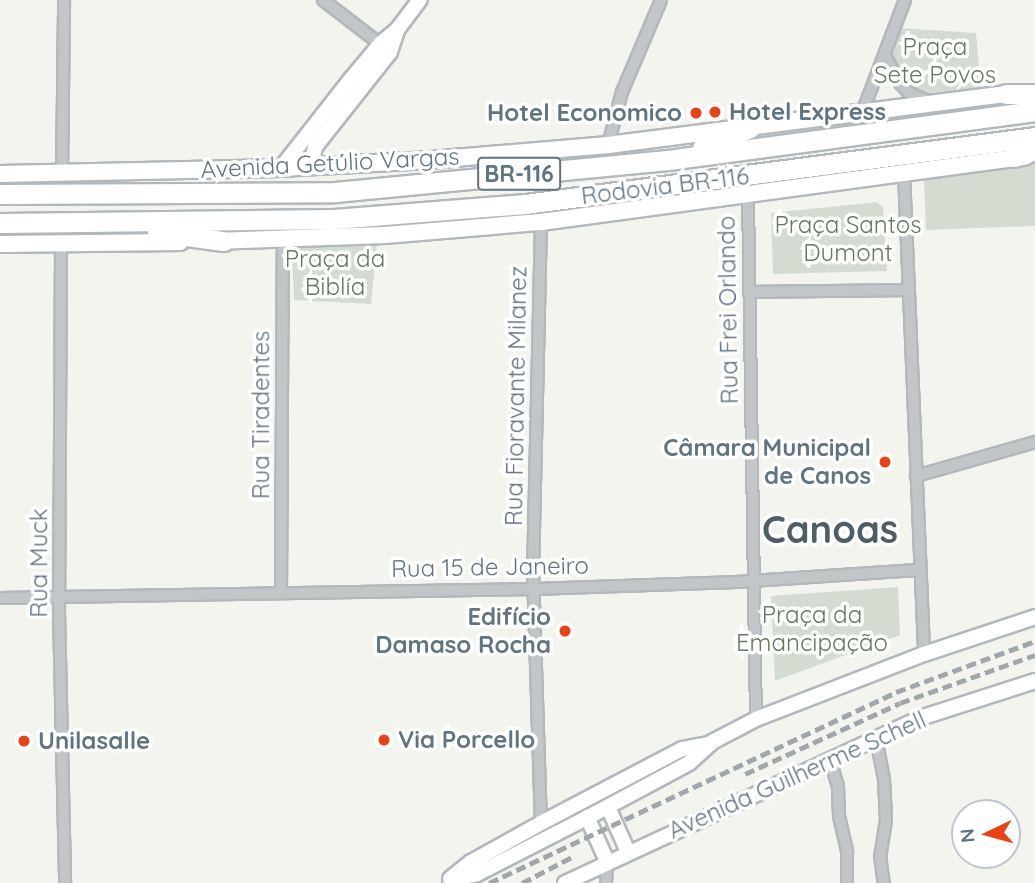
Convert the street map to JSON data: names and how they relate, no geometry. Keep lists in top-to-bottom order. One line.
{"streets":{"highway":["BR-116","Rodovia BR-116"],"main road":["Avenida Getúlio Vargas","Avenida Guilherme Schell"],"street":["Rua Frei Orlando","Rua Fioravante Milanez","Rua Tiradentes","Rua Muck","Rua 15 de Janeiro"]},"crossings":[["BR-116","Rodovia BR-116"],["Rua Frei Orlando","Rua 15 de Janeiro"],["Rua Fioravante Milanez","Rua 15 de Janeiro"],["Rua Tiradentes","Rua 15 de Janeiro"],["Rua Muck","Rua 15 de Janeiro"]],"districts":["Canoas"],"parks":["Praça Sete Povos","Praça Santos Dumont","Praça da Biblía","Praça da Emancipação"],"places":["Hotel Express","Hotel Economico","Câmara Municipal de Canos","Edifício Damaso Rocha","Via Porcello","Unilasalle"],"north":"left"}
